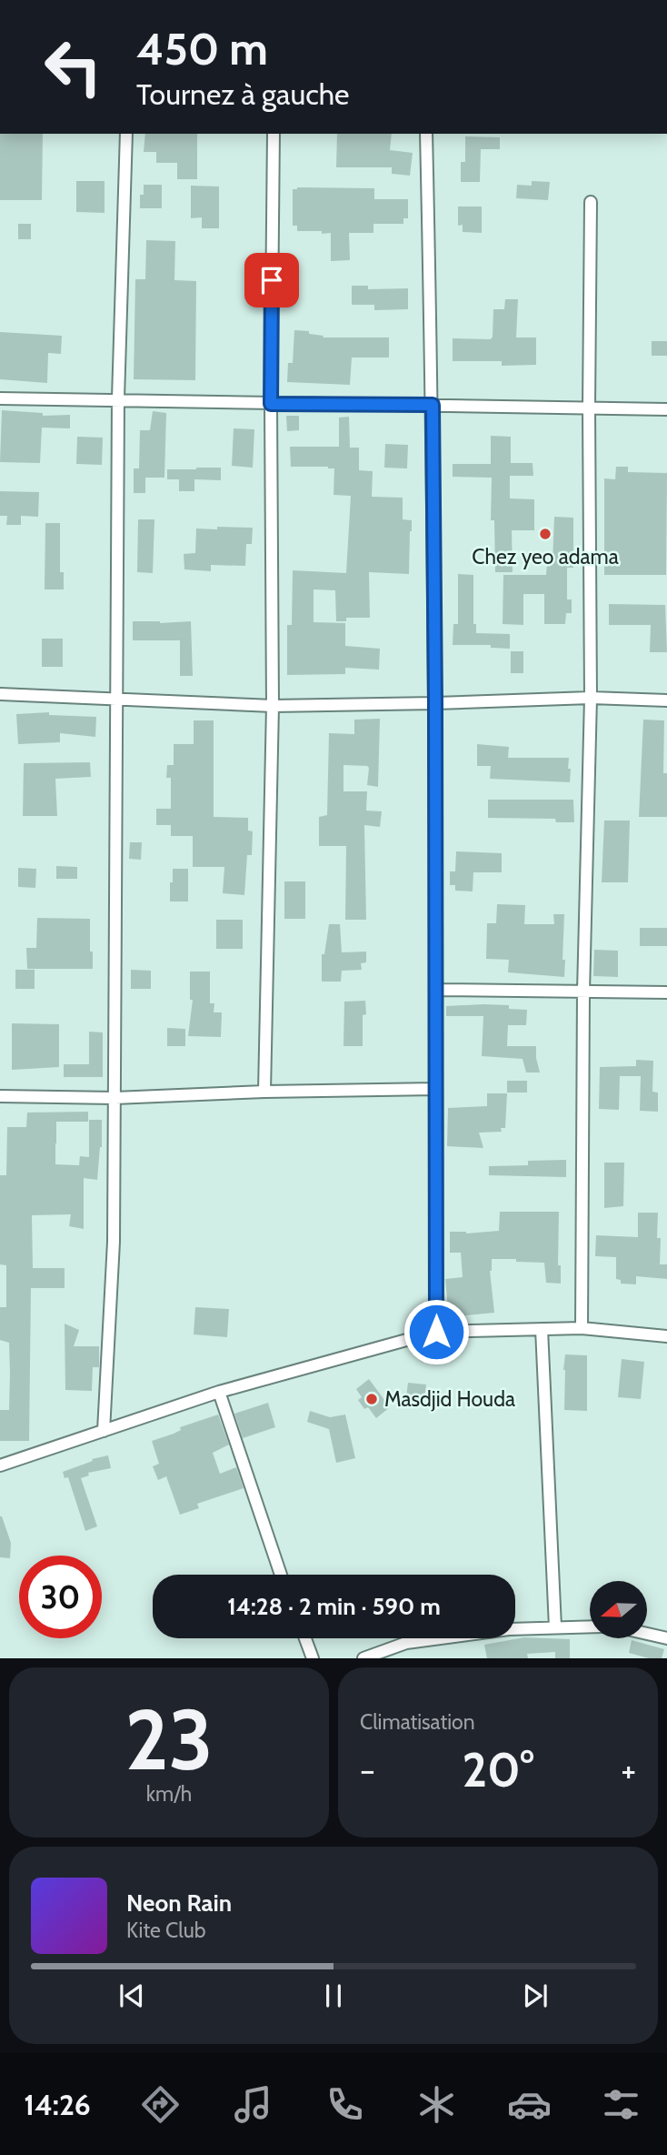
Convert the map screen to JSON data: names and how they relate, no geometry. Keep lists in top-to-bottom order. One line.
{"places":["Chez yeo adama","Masdjid Houda"],"north":"left","page":{"turn":["450 m","Tournez à gauche"],"limit":"30","trip":"14:28 · 2 min · 590 m","tile":[["23","km/h"],"Climatisation"],"heat":["−","20°","+"],"song":["Neon Rain","Kite Club"],"tabs":"14:26"}}
